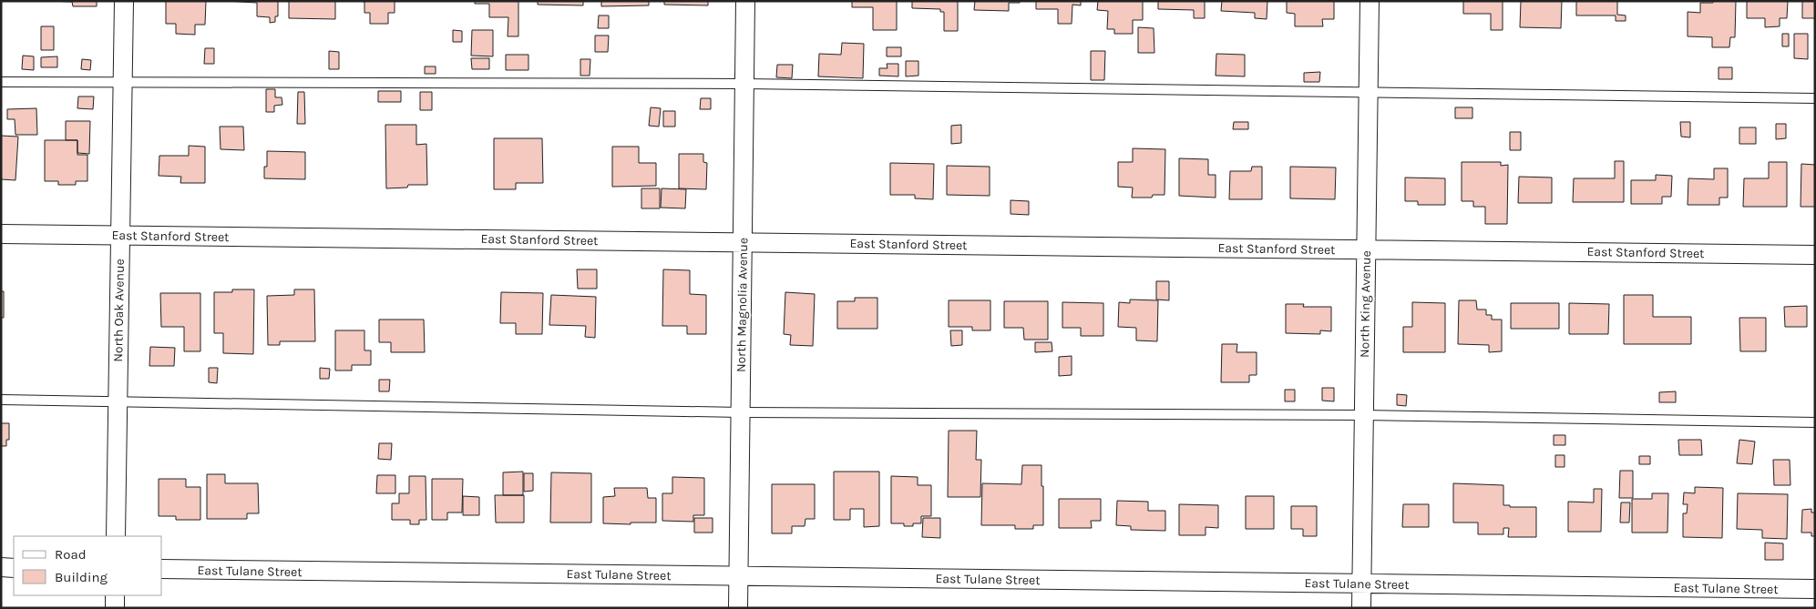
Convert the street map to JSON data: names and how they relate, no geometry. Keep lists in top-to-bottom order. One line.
{"streets":{"street":["East Stanford Street","North King Avenue","North Magnolia Avenue","North Oak Avenue","East Tulane Street"]},"crossings":[["East Stanford Street","North King Avenue"],["East Stanford Street","North Magnolia Avenue"],["East Stanford Street","North Oak Avenue"],["North King Avenue","East Tulane Street"],["North Magnolia Avenue","East Tulane Street"]],"legend":["Road","Building"]}
